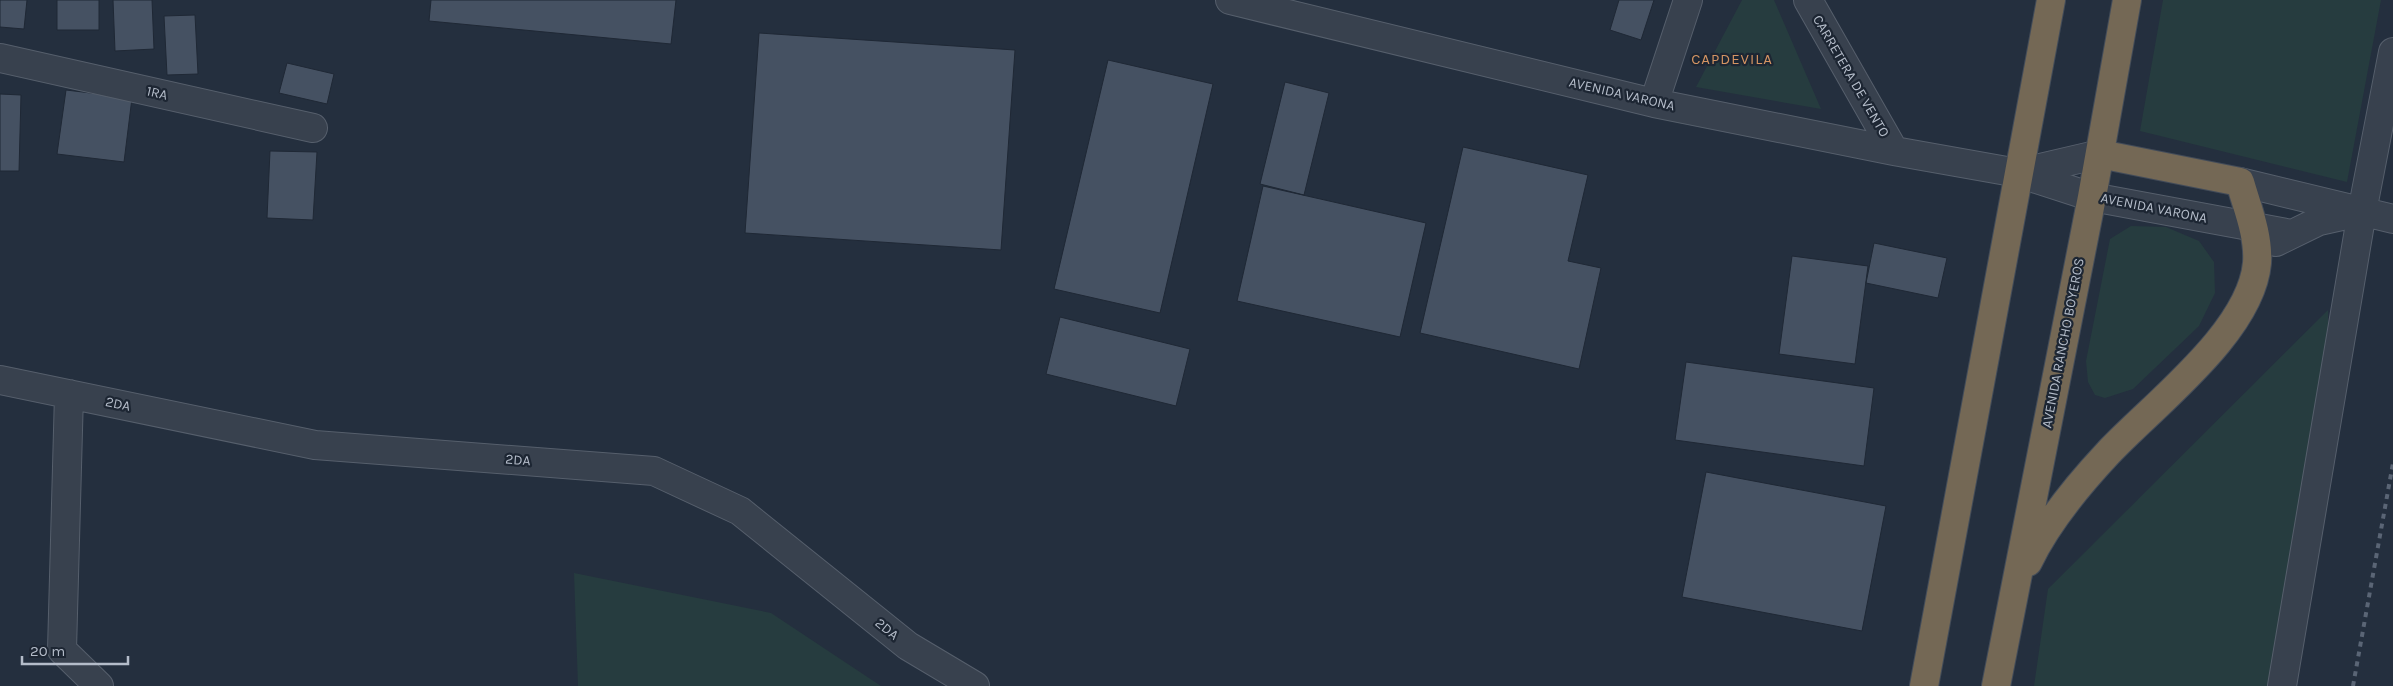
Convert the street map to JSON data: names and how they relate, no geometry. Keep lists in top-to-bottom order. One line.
{"streets":{"highway":["AVENIDA RANCHO BOYEROS"],"street":["CARRETERA DE VENTO","1RA","AVENIDA VARONA","2DA"]},"crossings":[["CARRETERA DE VENTO","AVENIDA VARONA"],["AVENIDA VARONA","AVENIDA RANCHO BOYEROS"]],"districts":["CAPDEVILA"],"scale_bar":"20 m"}
